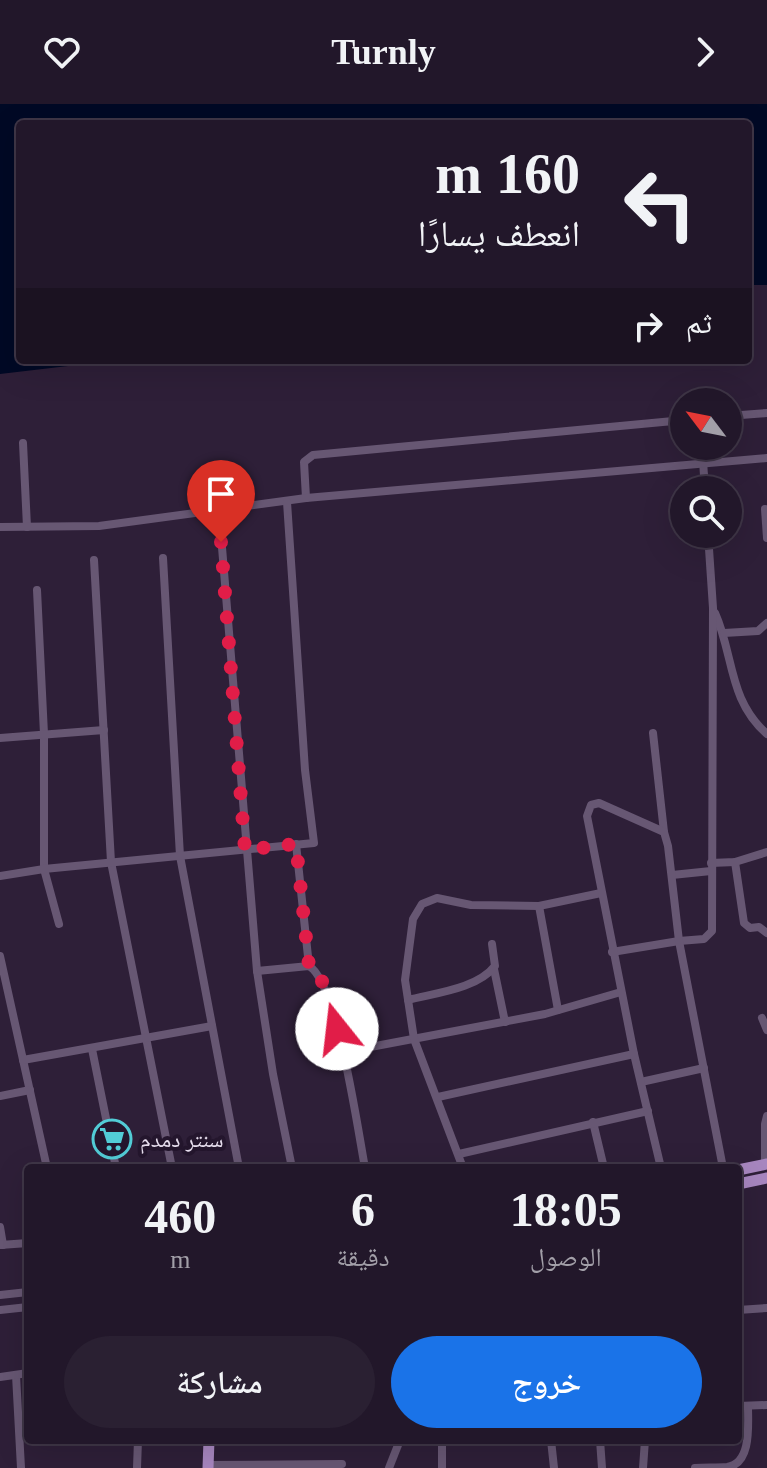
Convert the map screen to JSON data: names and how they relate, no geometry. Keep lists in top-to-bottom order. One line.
{"places":{"supermarket":["سنتر دمدم"]},"north":"top left","page":{"header":"Turnly","turn":["160 m","انعطف يسارًا"],"then":"ثم","eta":["18:05","الوصول","6","دقيقة","460","m"],"buttons":["خروج","مشاركة"]}}
